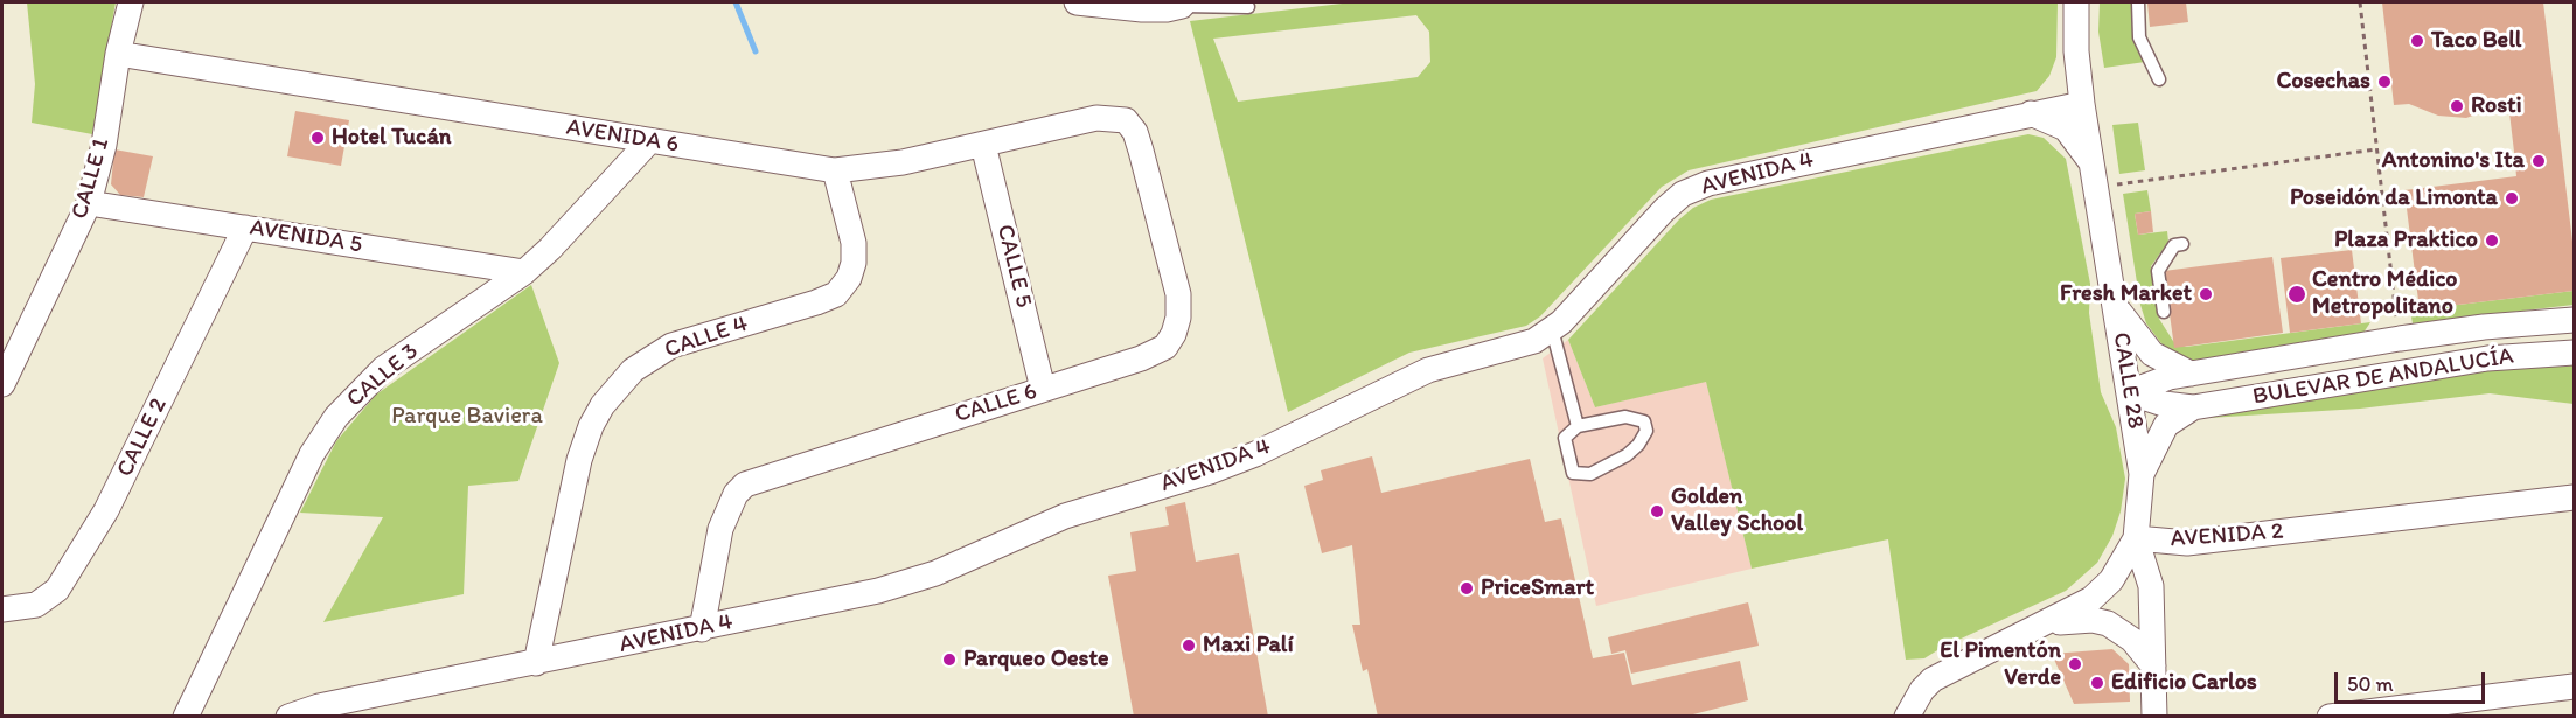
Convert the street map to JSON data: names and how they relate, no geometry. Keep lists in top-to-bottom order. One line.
{"streets":{"street":["AVENIDA 6","AVENIDA 4","CALLE 1","AVENIDA 5","CALLE 5","CALLE 4","CALLE 3","BULEVAR DE ANDALUCÍA","CALLE 28","CALLE 6","CALLE 2","AVENIDA 2"]},"crossings":[["AVENIDA 6","CALLE 1"],["AVENIDA 6","CALLE 5"],["AVENIDA 6","CALLE 4"],["AVENIDA 6","CALLE 3"],["AVENIDA 6","CALLE 6"],["AVENIDA 4","CALLE 4"],["AVENIDA 4","CALLE 28"],["AVENIDA 4","CALLE 6"],["CALLE 1","AVENIDA 5"],["AVENIDA 5","CALLE 3"],["AVENIDA 5","CALLE 2"],["CALLE 5","CALLE 6"],["BULEVAR DE ANDALUCÍA","CALLE 28"],["CALLE 28","AVENIDA 2"]],"parks":["Parque Baviera"],"places":["Taco Bell","Cosechas","Rosti","Hotel Tucán","Antonino's Ita","Poseidón da Limonta","Plaza Praktico","Fresh Market","Centro Médico Metropolitano","Golden Valley School","PriceSmart","Maxi Palí","Parqueo Oeste","El Pimentón Verde","Edificio Carlos"],"scale_bar":"50 m"}
